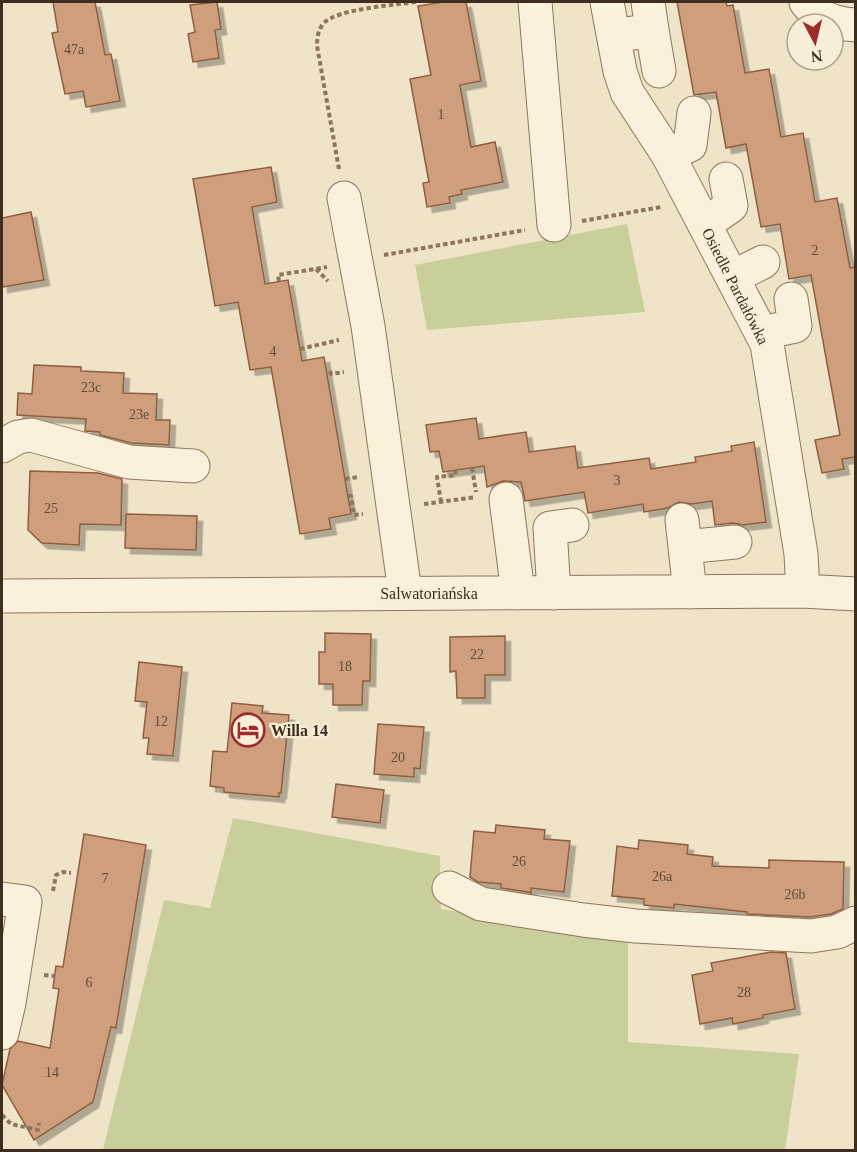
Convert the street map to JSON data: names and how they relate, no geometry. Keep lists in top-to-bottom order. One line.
{"streets":{"street":["Osiedle Pardałówka","Salwatoriańska"]},"crossings":[["Osiedle Pardałówka","Salwatoriańska"]],"places":{"hotel":["Willa 14"]},"house_numbers":["47a","1","2","4","23c","23e","3","25","22","18","12","20","26","26a","7","26b","6","28","14"],"north":"bottom"}
